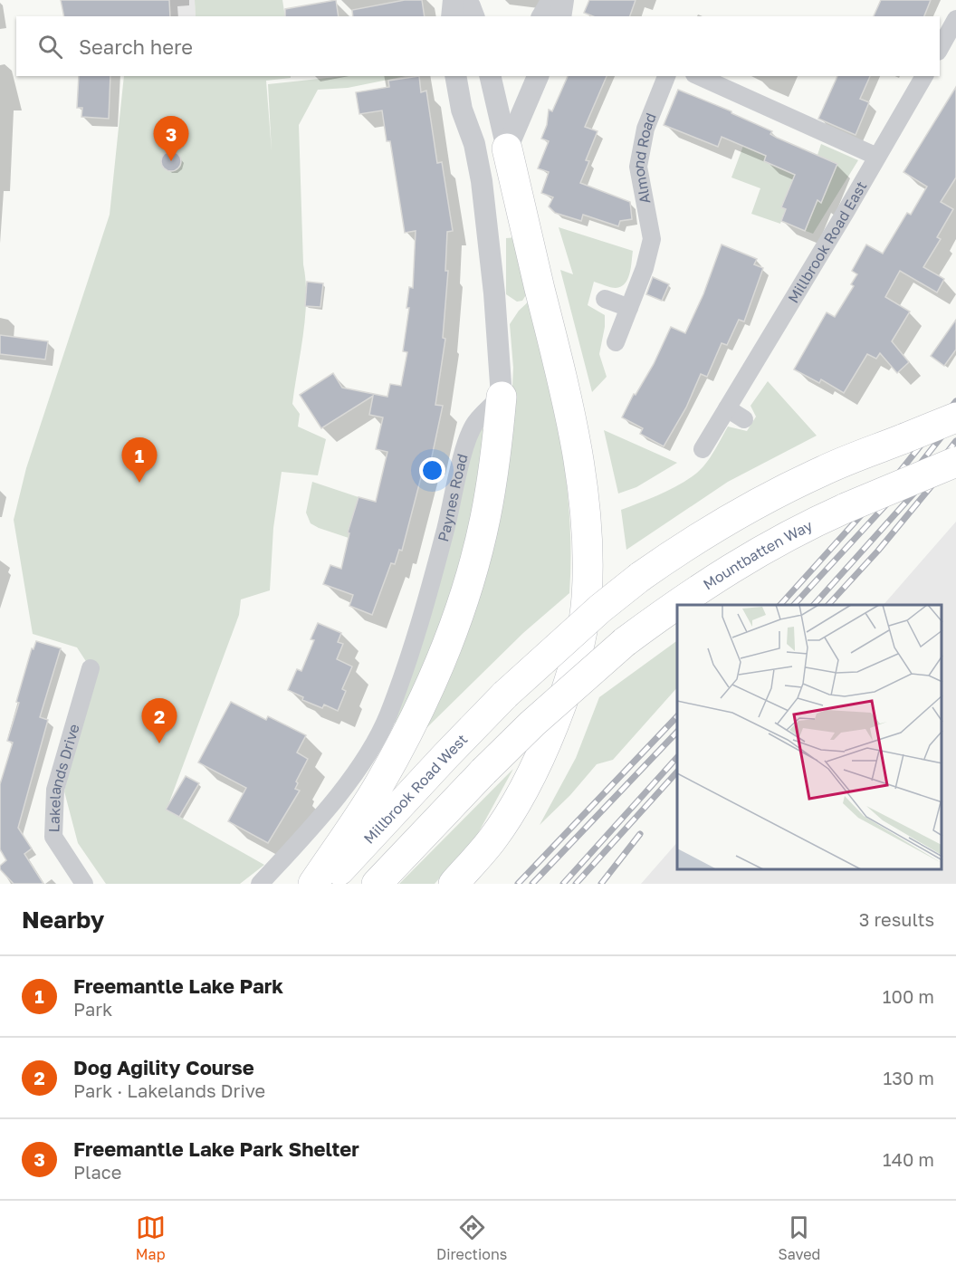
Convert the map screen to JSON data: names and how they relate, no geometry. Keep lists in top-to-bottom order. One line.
{"streets":{"highway":["Mountbatten Way","Millbrook Road West"],"street":["Almond Road","Millbrook Road East","Paynes Road","Lakelands Drive"]},"page":{"search":"Search here","pins":["3","1","2"],"heading":["Nearby","3 results"],"list":[{"mark":"1","name":"Freemantle Lake Park","note":"Park","value":"100 m"},{"mark":"2","name":"Dog Agility Course","note":"Park · Lakelands Drive","value":"130 m"},{"mark":"3","name":"Freemantle Lake Park Shelter","note":"Place","value":"140 m"}],"nav":["Map","Directions","Saved"]}}
